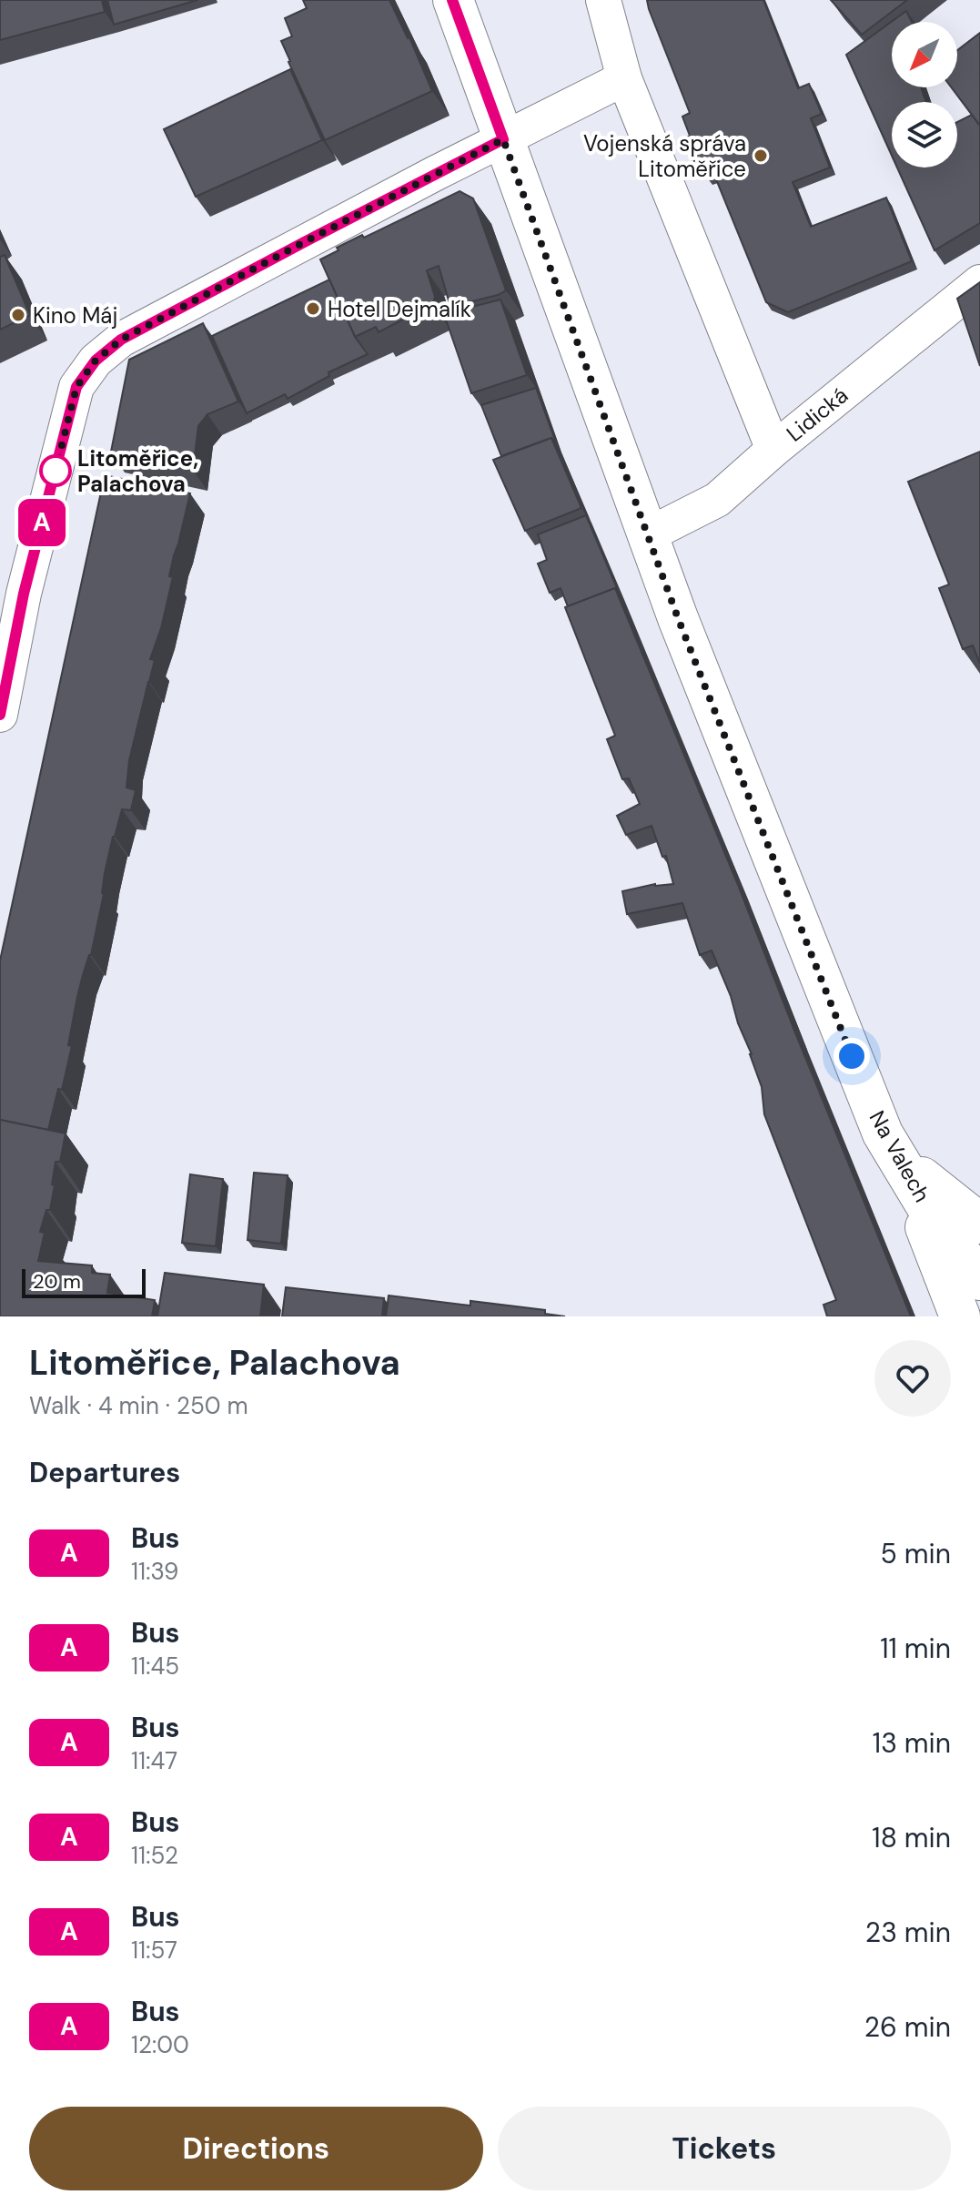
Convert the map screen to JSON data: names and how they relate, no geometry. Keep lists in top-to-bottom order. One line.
{"streets":{"main road":["Na Valech"],"street":["Lidická"]},"crossings":[["Lidická","Na Valech"]],"places":["Vojenská správa Litoměřice","Hotel Dejmalík","Kino Máj","Litoměřice, Palachova"],"lines":["bus line A"],"scale_bar":"20 m","north":"bottom left","page":{"on_map":"A","scale":"20 m","heading":[["Litoměřice, Palachova","Walk · 4 min · 250 m"],"Departures"],"list":[{"mark":"A","name":"Bus","note":"11:39","value":"5 min"},{"mark":"A","name":"Bus","note":"11:45","value":"11 min"},{"mark":"A","name":"Bus","note":"11:47","value":"13 min"},{"mark":"A","name":"Bus","note":"11:52","value":"18 min"},{"mark":"A","name":"Bus","note":"11:57","value":"23 min"},{"mark":"A","name":"Bus","note":"12:00","value":"26 min"}],"buttons":["Directions","Tickets"]}}
